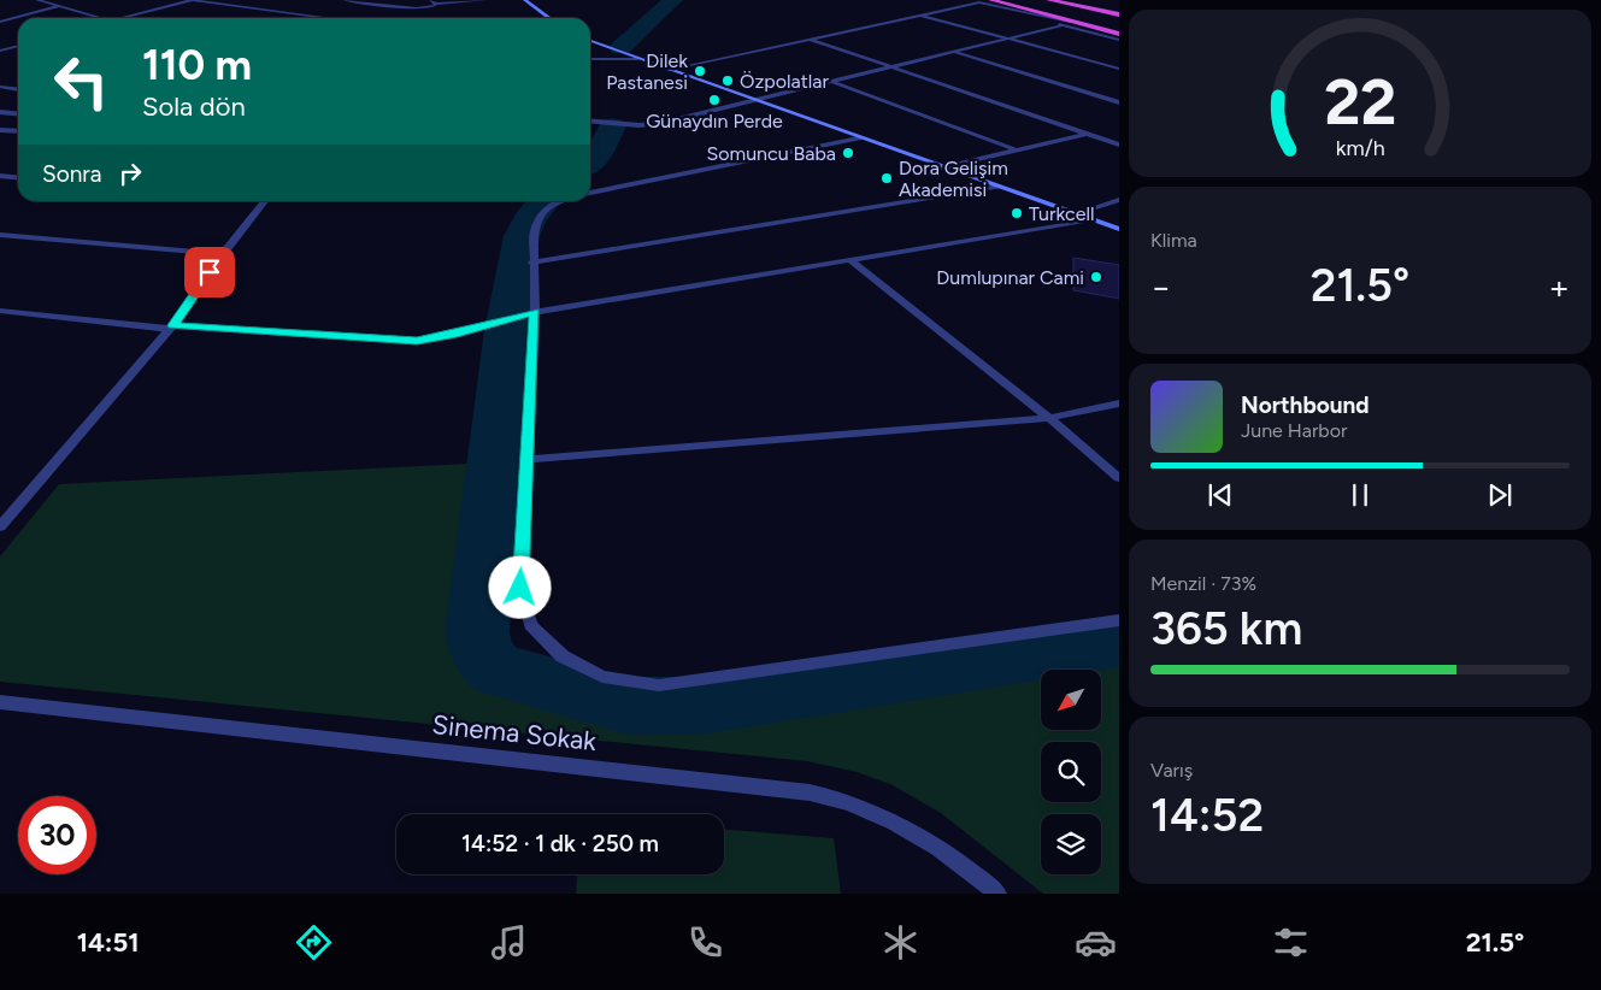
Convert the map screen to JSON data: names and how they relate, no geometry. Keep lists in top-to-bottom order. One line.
{"streets":{"street":["Sinema Sokak"]},"places":["Dilek Pastanesi","Özpolatlar","Günaydın Perde","Somuncu Baba","Dora Gelişim Akademisi","Turkcell","Dumlupınar Cami"],"north":"bottom left","page":{"turn":["110 m","Sola dön"],"then":"Sonra","tile":["Klima",["Menzil · 73%","365 km"],["Varış","14:52"]],"heat":["−","21.5°","+"],"song":["Northbound","June Harbor"],"limit":"30","trip":"14:52 · 1 dk · 250 m","tabs":["14:51","21.5°"],"gauge":["22","km/h"]}}
